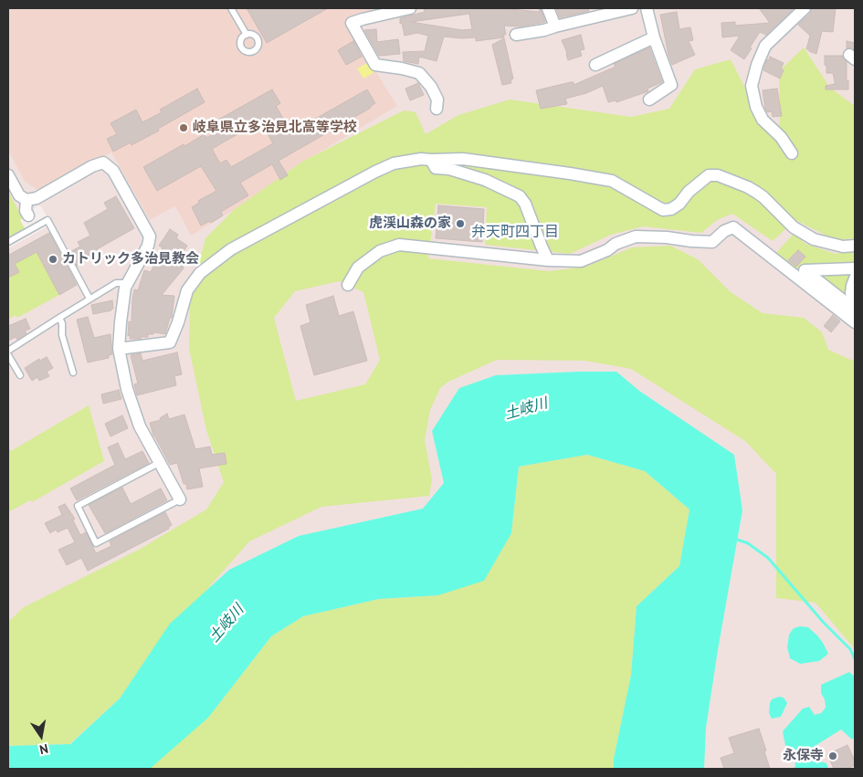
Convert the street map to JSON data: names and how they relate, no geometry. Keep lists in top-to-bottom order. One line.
{"districts":["弁天町四丁目"],"water":["土岐川"],"places":["岐阜県立多治見北高等学校","虎渓山森の家","カトリック多治見教会","永保寺"],"north":"bottom"}
